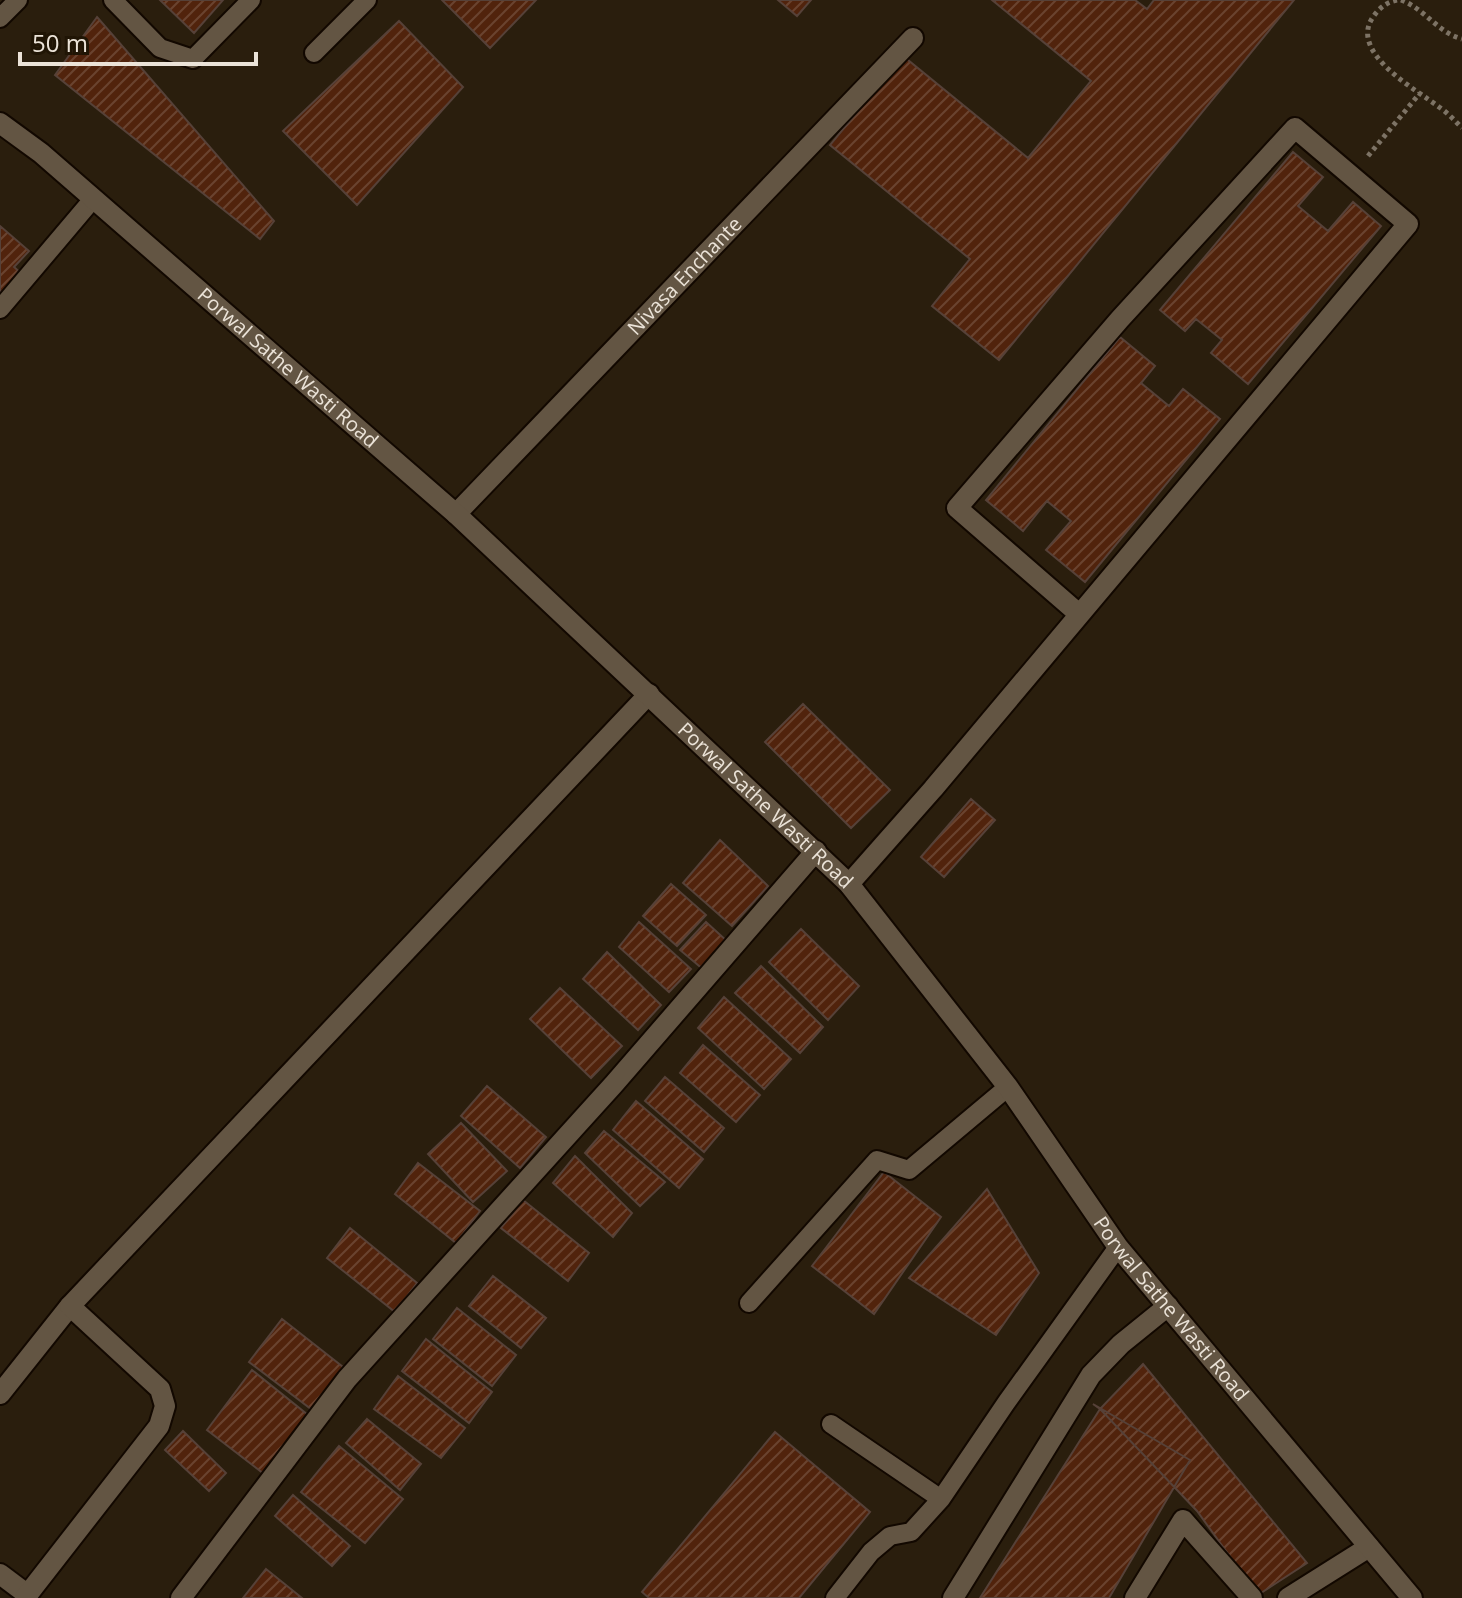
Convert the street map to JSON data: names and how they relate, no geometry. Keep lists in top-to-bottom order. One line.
{"streets":{"street":["Nivasa Enchante","Porwal Sathe Wasti Road"]},"crossings":[["Nivasa Enchante","Porwal Sathe Wasti Road"]],"scale_bar":"50 m"}
